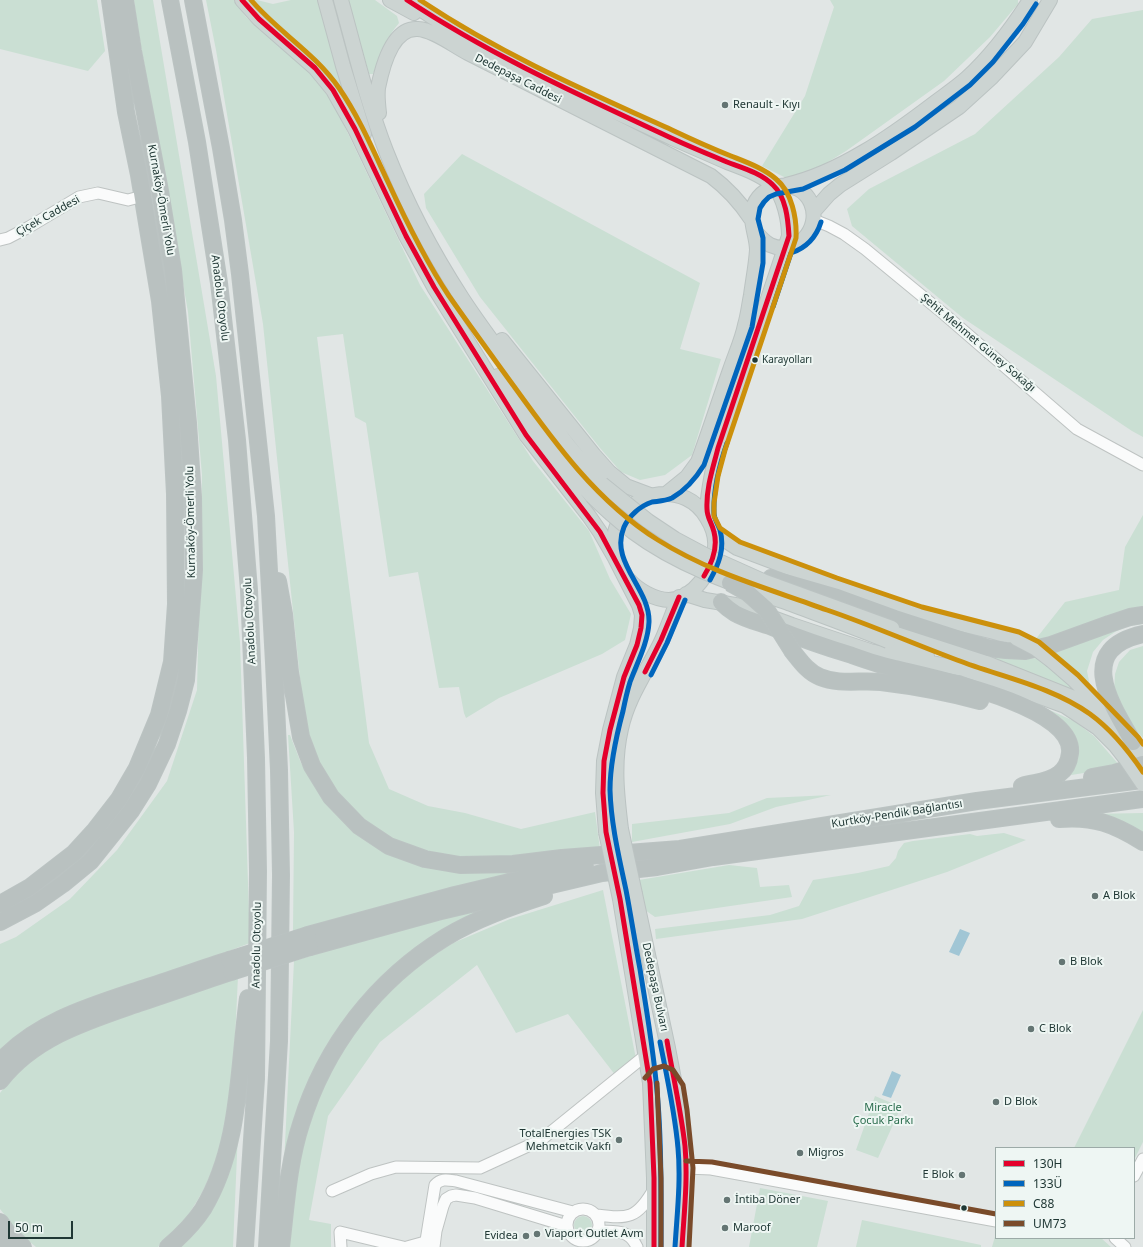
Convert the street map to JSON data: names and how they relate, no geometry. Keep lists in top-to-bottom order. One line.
{"streets":{"highway":["Kurnaköy-Ömerli Yolu","Anadolu Otoyolu","Kurtköy-Pendik Bağlantısı"],"main road":["Dedepaşa Caddesi","Dedepaşa Bulvarı"],"street":["Çiçek Caddesi","Şehit Mehmet Güney Sokağı"]},"crossings":[["Dedepaşa Caddesi","Şehit Mehmet Güney Sokağı"],["Dedepaşa Caddesi","Dedepaşa Bulvarı"],["Kurnaköy-Ömerli Yolu","Çiçek Caddesi"]],"parks":["Miracle Çocuk Parkı"],"places":["Renault - Kıyı","Karayolları","A Blok","B Blok","C Blok","D Blok","TotalEnergies TSK Mehmetcik Vakfı","Migros","E Blok","İntiba Döner","Maroof","Viaport Outlet Avm","Evidea"],"lines":["transit line 130H","transit line C88","transit line 133Ü","transit line UM73"],"legend":["130H","133Ü","C88","UM73"],"scale_bar":"50 m"}
